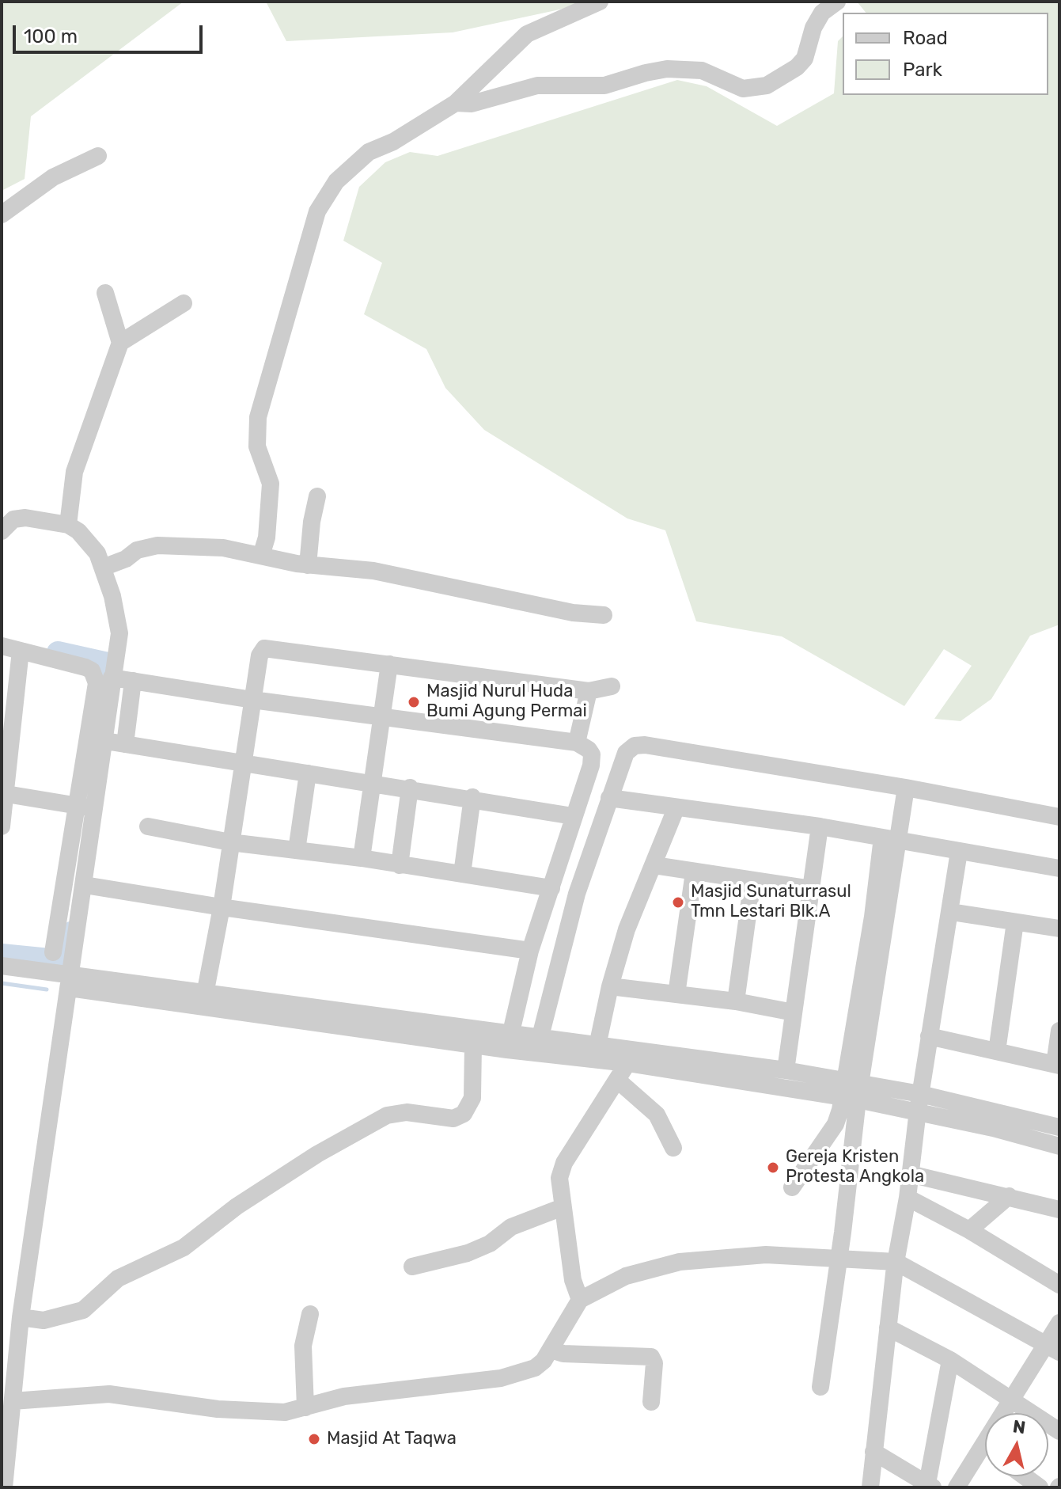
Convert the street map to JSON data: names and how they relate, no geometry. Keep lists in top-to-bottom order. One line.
{"places":["Masjid Nurul Huda Bumi Agung Permai","Masjid Sunaturrasul Tmn Lestari Blk.A","Gereja Kristen Protesta Angkola","Masjid At Taqwa"],"legend":["Road","Park"],"scale_bar":"100 m","north":"top"}
